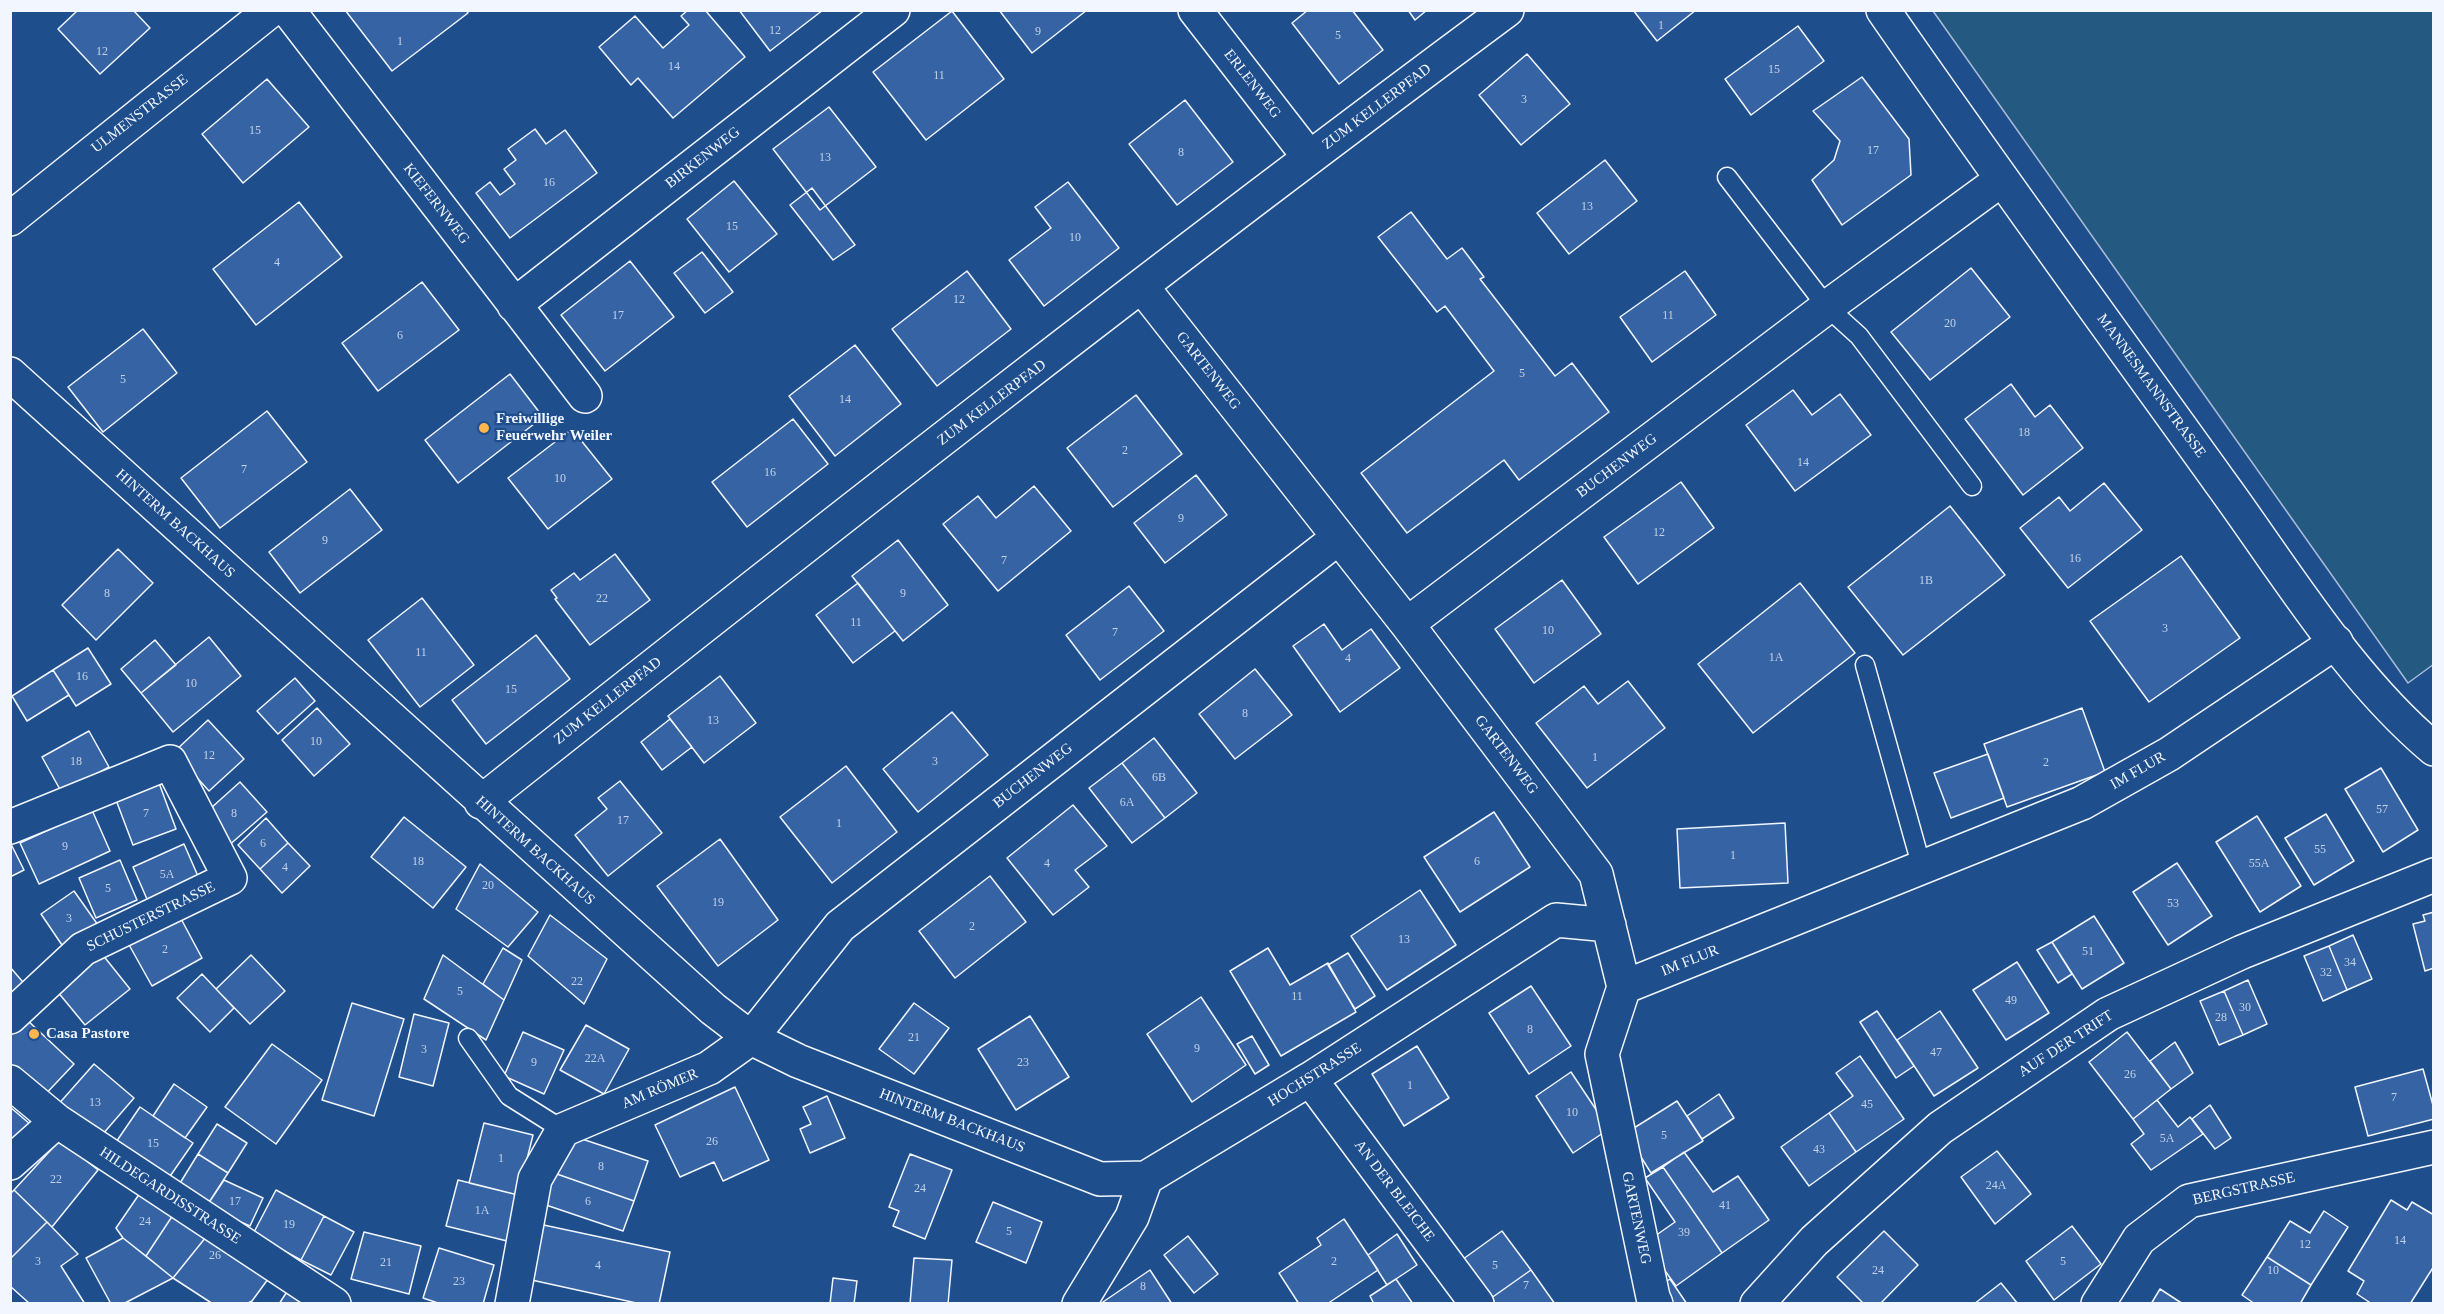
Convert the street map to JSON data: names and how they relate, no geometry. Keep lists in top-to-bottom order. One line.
{"streets":{"street":["ERLENWEG","ZUM KELLERPFAD","ULMENSTRASSE","BIRKENWEG","KIEFERNWEG","GARTENWEG","MANNESMANNSTRASSE","BUCHENWEG","HINTERM BACKHAUS","IM FLUR","SCHUSTERSTRASSE","AUF DER TRIFT","HOCHSTRASSE","AM RÖMER","BERGSTRASSE","AN DER BLEICHE","HILDEGARDISSTRASSE"]},"crossings":[["ERLENWEG","ZUM KELLERPFAD"],["ZUM KELLERPFAD","GARTENWEG"],["ZUM KELLERPFAD","HINTERM BACKHAUS"],["BIRKENWEG","KIEFERNWEG"],["GARTENWEG","BUCHENWEG"],["GARTENWEG","IM FLUR"],["GARTENWEG","HOCHSTRASSE"],["MANNESMANNSTRASSE","BUCHENWEG"],["MANNESMANNSTRASSE","IM FLUR"],["BUCHENWEG","HINTERM BACKHAUS"],["BUCHENWEG","AM RÖMER"],["HINTERM BACKHAUS","HOCHSTRASSE"],["HINTERM BACKHAUS","AM RÖMER"],["HOCHSTRASSE","AN DER BLEICHE"]],"places":["Freiwillige Feuerwehr Weiler","Casa Pastore"],"house_numbers":["1","12","9","5","1","12","14","15","11","3","15","17","8","13","16","13","15","10","4","12","17","11","20","6","5","5","14","18","2","14","7","16","10","9","12","9","16","7","1B","8","9","22","11","3","10","7","11","1A","4","16","10","15","8","13","10","12","1","18","3","2","6B","6A","57","7","8","17","1","6","9","55","1","18","6","4","55A","4","5A","20","5","19","53","3","2","13","2","51","34","32","22","5","11","49","30","28","8","21","9","3","47","22A","9","23","26","1","7","13","45","10","5","5A","26","15","43","1","8","22","24A","24","17","6","41","1A","24","19","5","39","14","12","26","3","2","5","21","4","5","24","10","23","7","8"]}
